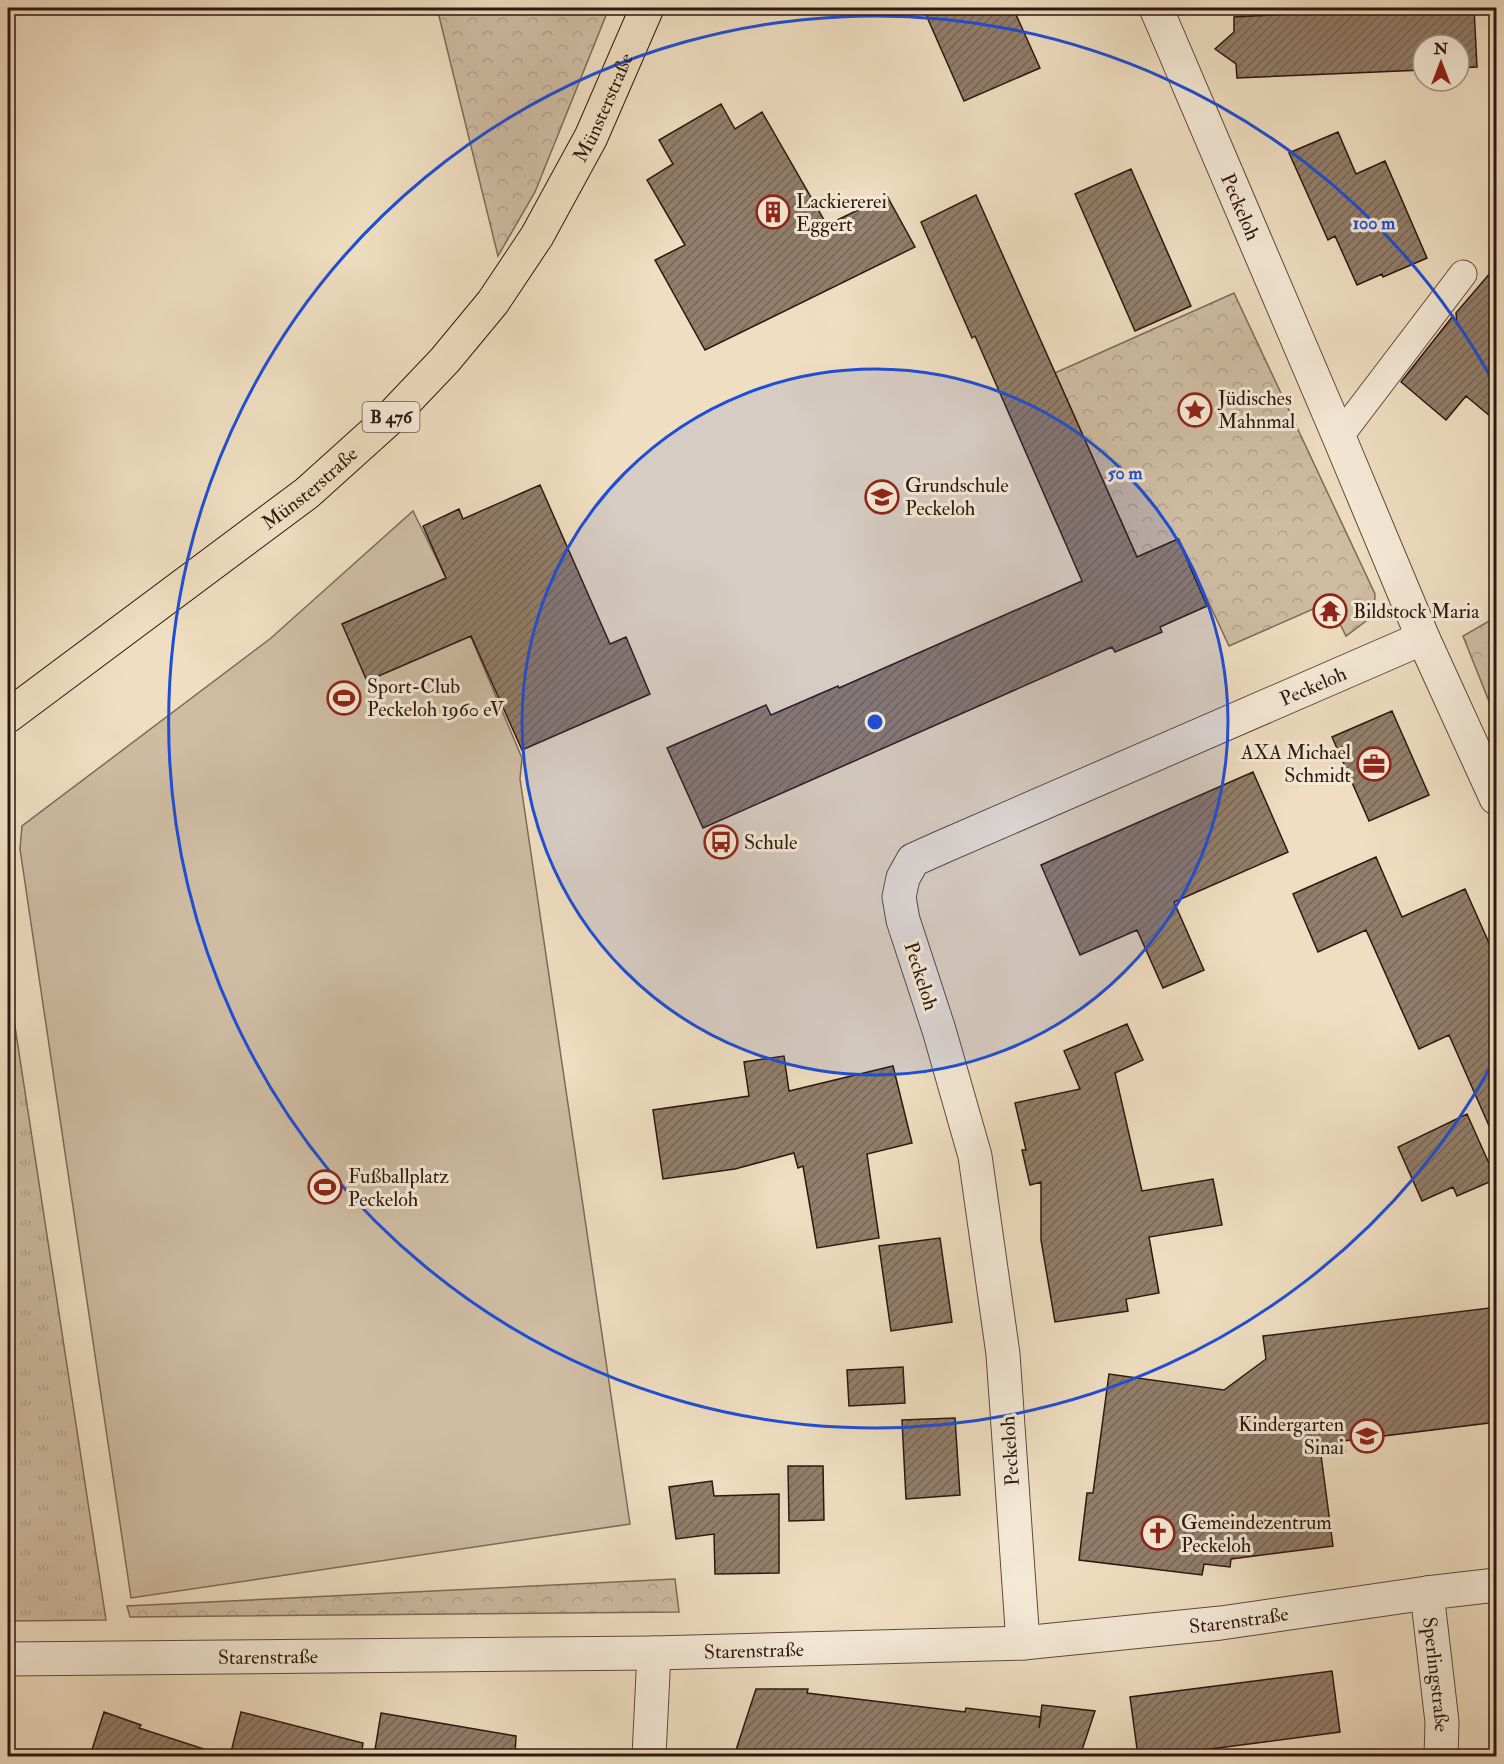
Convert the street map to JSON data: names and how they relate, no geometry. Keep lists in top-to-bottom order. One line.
{"streets":{"main road":["Münsterstraße","B 476"],"street":["Peckeloh","Starenstraße","Sperlingstraße"]},"crossings":[["Peckeloh","Starenstraße"],["Starenstraße","Sperlingstraße"]],"places":{"building":["Lackiererei Eggert"],"place":["Jüdisches Mahnmal"],"school or university":["Grundschule Peckeloh","Kindergarten Sinai"],"temple":["Bildstock Maria"],"sports":["Sport-Club Peckeloh 1960 eV","Fußballplatz Peckeloh"],"office":["AXA Michael Schmidt"],"bus stop":["Schule"],"church":["Gemeindezentrum Peckeloh"]},"north":"top","rings":["100 m","50 m"]}
